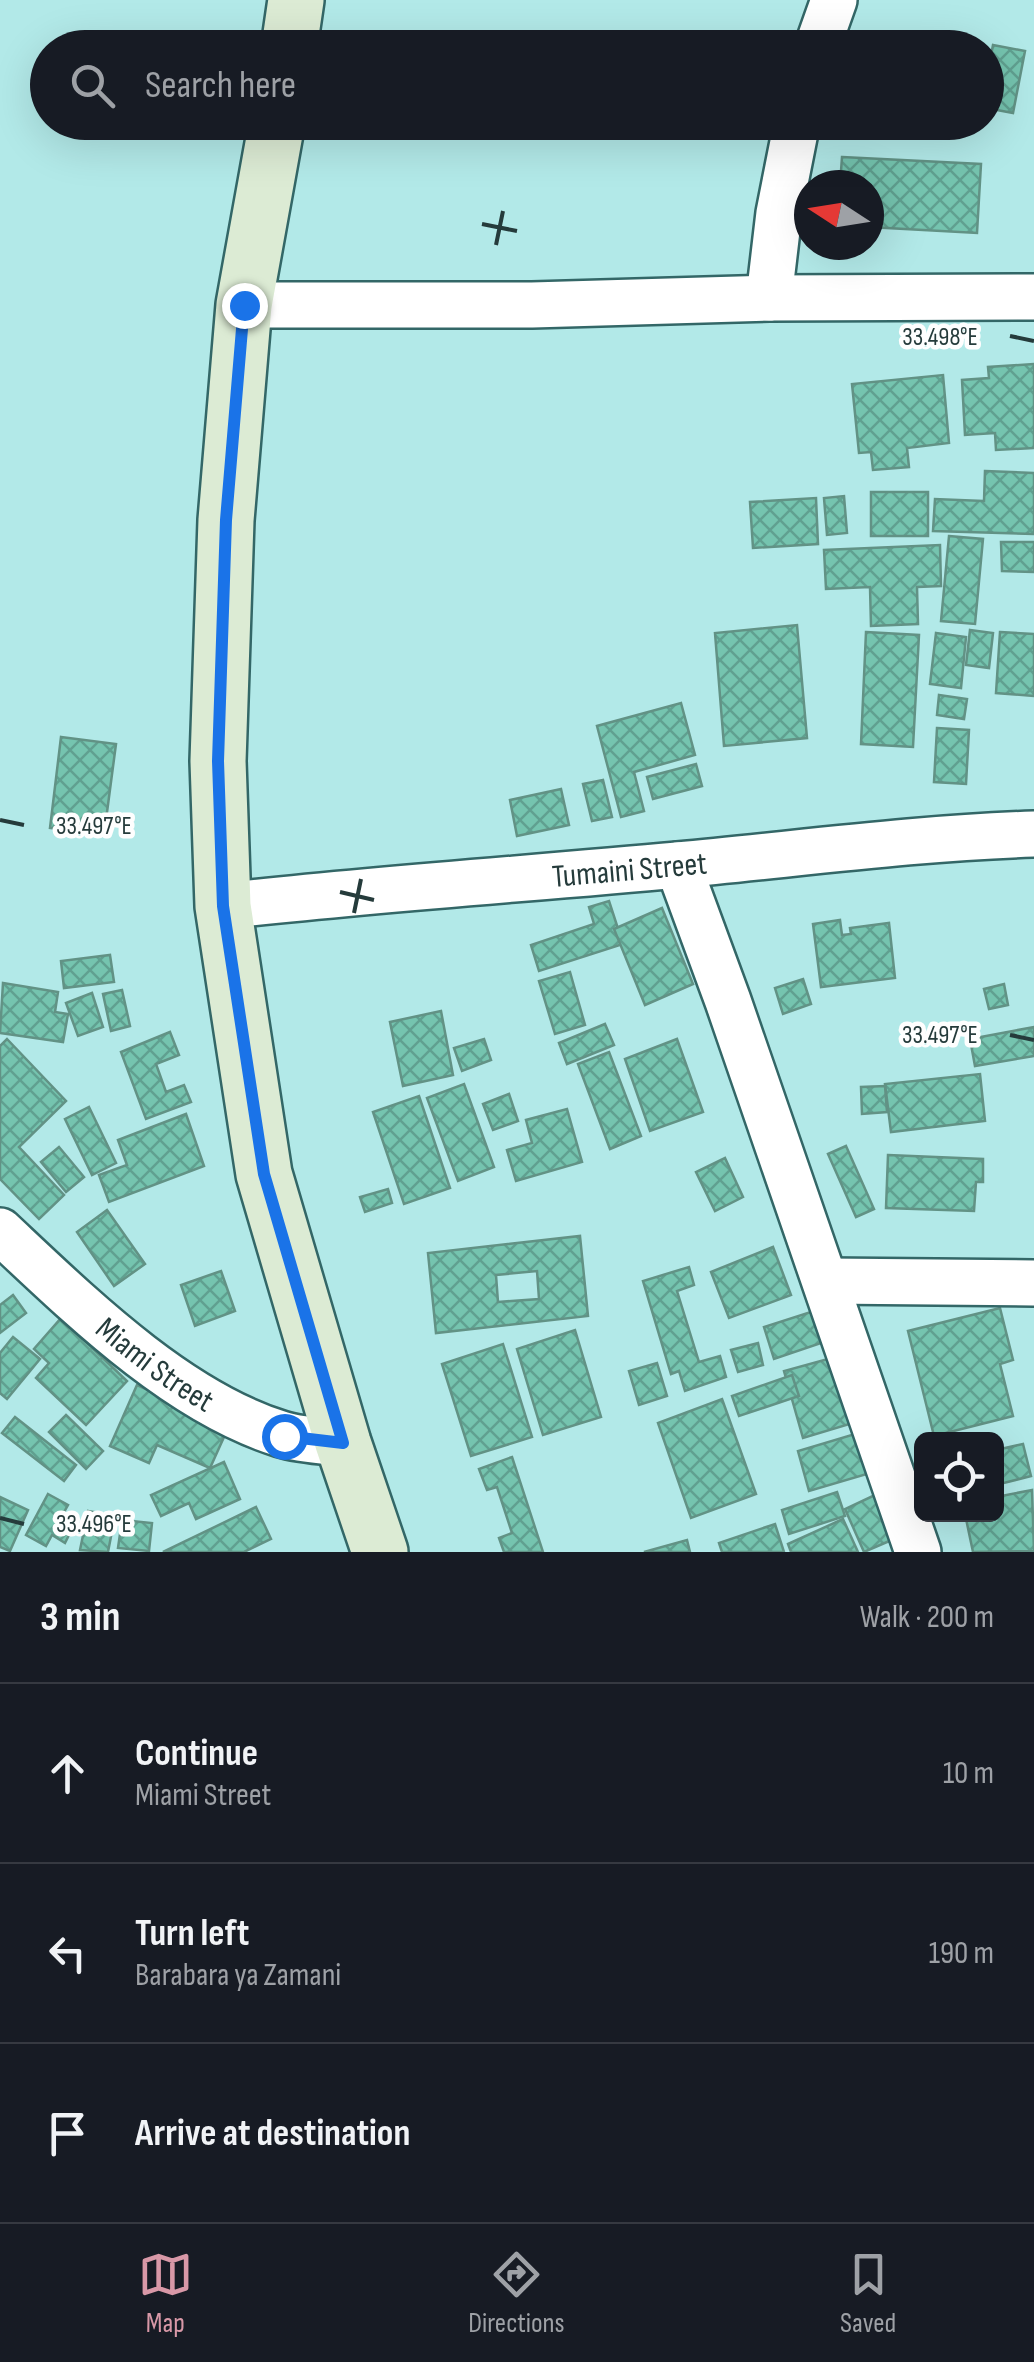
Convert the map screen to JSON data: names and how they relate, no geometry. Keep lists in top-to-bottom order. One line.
{"streets":{"street":["Tumaini Street","Miami Street"]},"north":"left","page":{"search":"Search here","heading":["3 min","Walk · 200 m"],"list":[["Continue","Miami Street","10 m"],["Turn left","Barabara ya Zamani","190 m"],"Arrive at destination"],"nav":["Map","Directions","Saved"]},"coordinates":["33.498°E","33.497°E","33.496°E"]}
